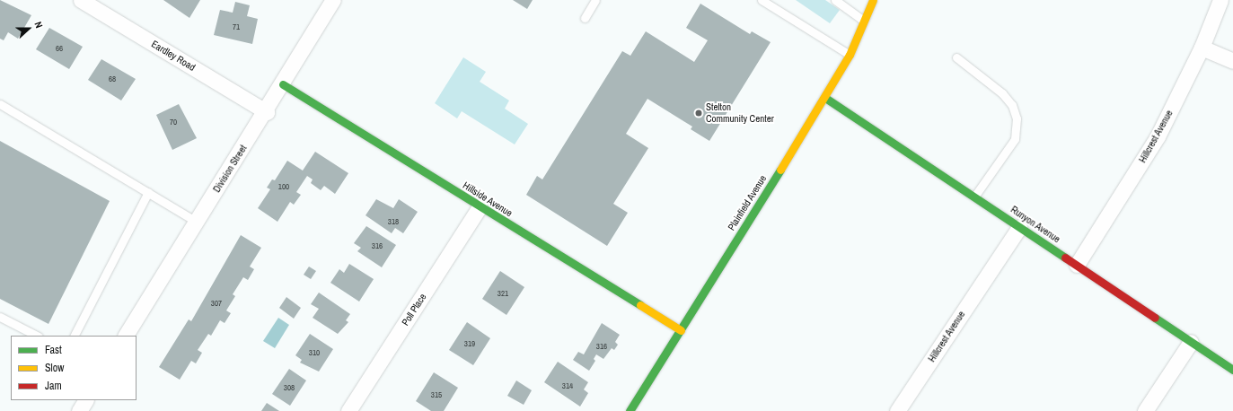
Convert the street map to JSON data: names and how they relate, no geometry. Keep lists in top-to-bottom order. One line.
{"streets":{"street":["Eardley Road","Hillcrest Avenue","Division Street","Hillside Avenue","Plainfield Avenue","Runyon Avenue","Poll Place"]},"crossings":[["Eardley Road","Division Street"],["Hillcrest Avenue","Runyon Avenue"],["Division Street","Hillside Avenue"],["Hillside Avenue","Plainfield Avenue"],["Hillside Avenue","Poll Place"],["Plainfield Avenue","Runyon Avenue"]],"places":["Stelton Community Center"],"house_numbers":["71","66","68","70","100","318","316","321","307","319","316","310","314","308","315"],"legend":["Fast","Slow","Jam"],"north":"right"}
